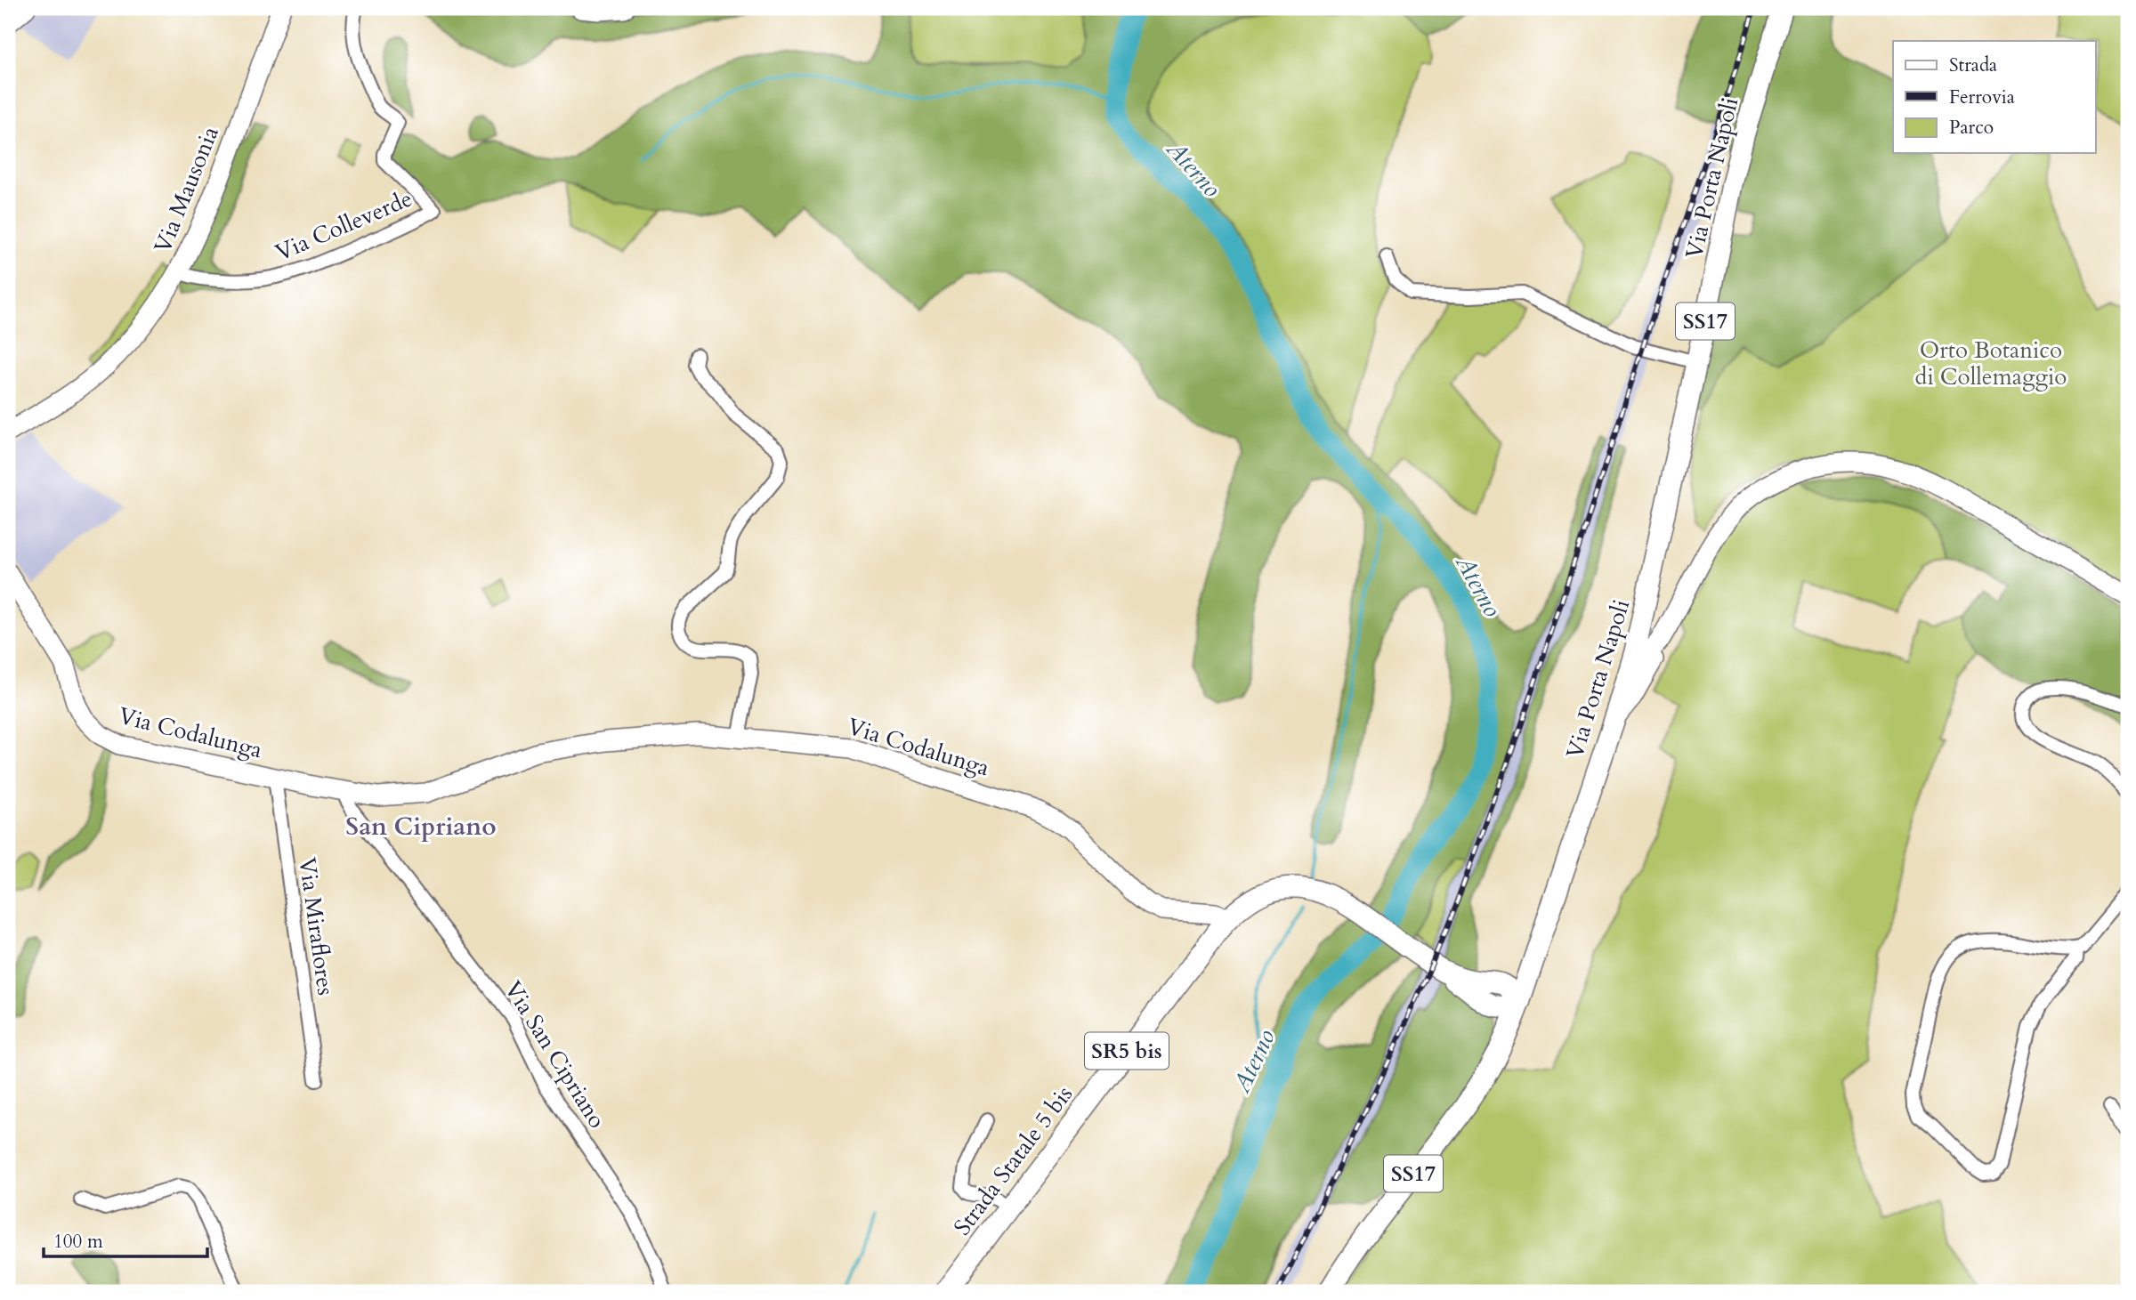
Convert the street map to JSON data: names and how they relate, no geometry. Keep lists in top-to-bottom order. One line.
{"streets":{"main road":["Via Porta Napoli","SS17","SR5 bis","Strada Statale 5 bis"],"street":["Via Mausonia","Via Colleverde","Via Codalunga","Via Miraflores","Via San Cipriano"]},"crossings":[["Via Porta Napoli","SS17"],["Via Porta Napoli","Strada Statale 5 bis"],["Via Mausonia","Via Colleverde"],["SS17","Strada Statale 5 bis"],["Via Codalunga","Via Miraflores"],["Via Codalunga","Via San Cipriano"],["Via Codalunga","Strada Statale 5 bis"]],"districts":["San Cipriano"],"water":["Aterno"],"parks":["Orto Botanico di Collemaggio"],"legend":["Strada","Ferrovia","Parco"],"scale_bar":"100 m"}
